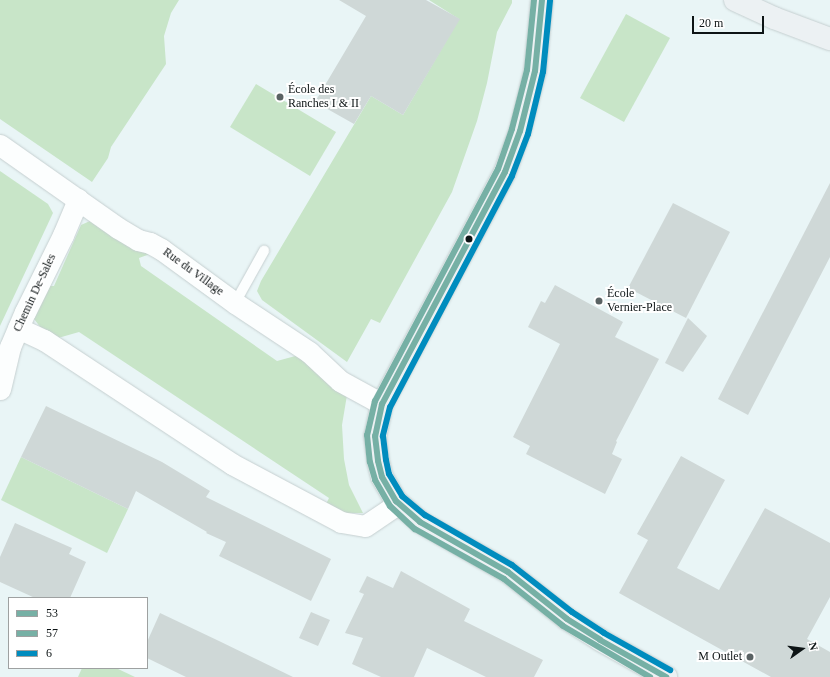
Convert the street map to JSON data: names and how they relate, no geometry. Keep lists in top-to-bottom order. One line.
{"streets":{"street":["Rue du Village","Chemin De-Sales"]},"crossings":[["Rue du Village","Chemin De-Sales"]],"places":["École des Ranches I & II","École Vernier-Place","M Outlet"],"lines":["transit line 53","transit line 57","transit line 6"],"legend":["53","57","6"],"scale_bar":"20 m","north":"right"}
